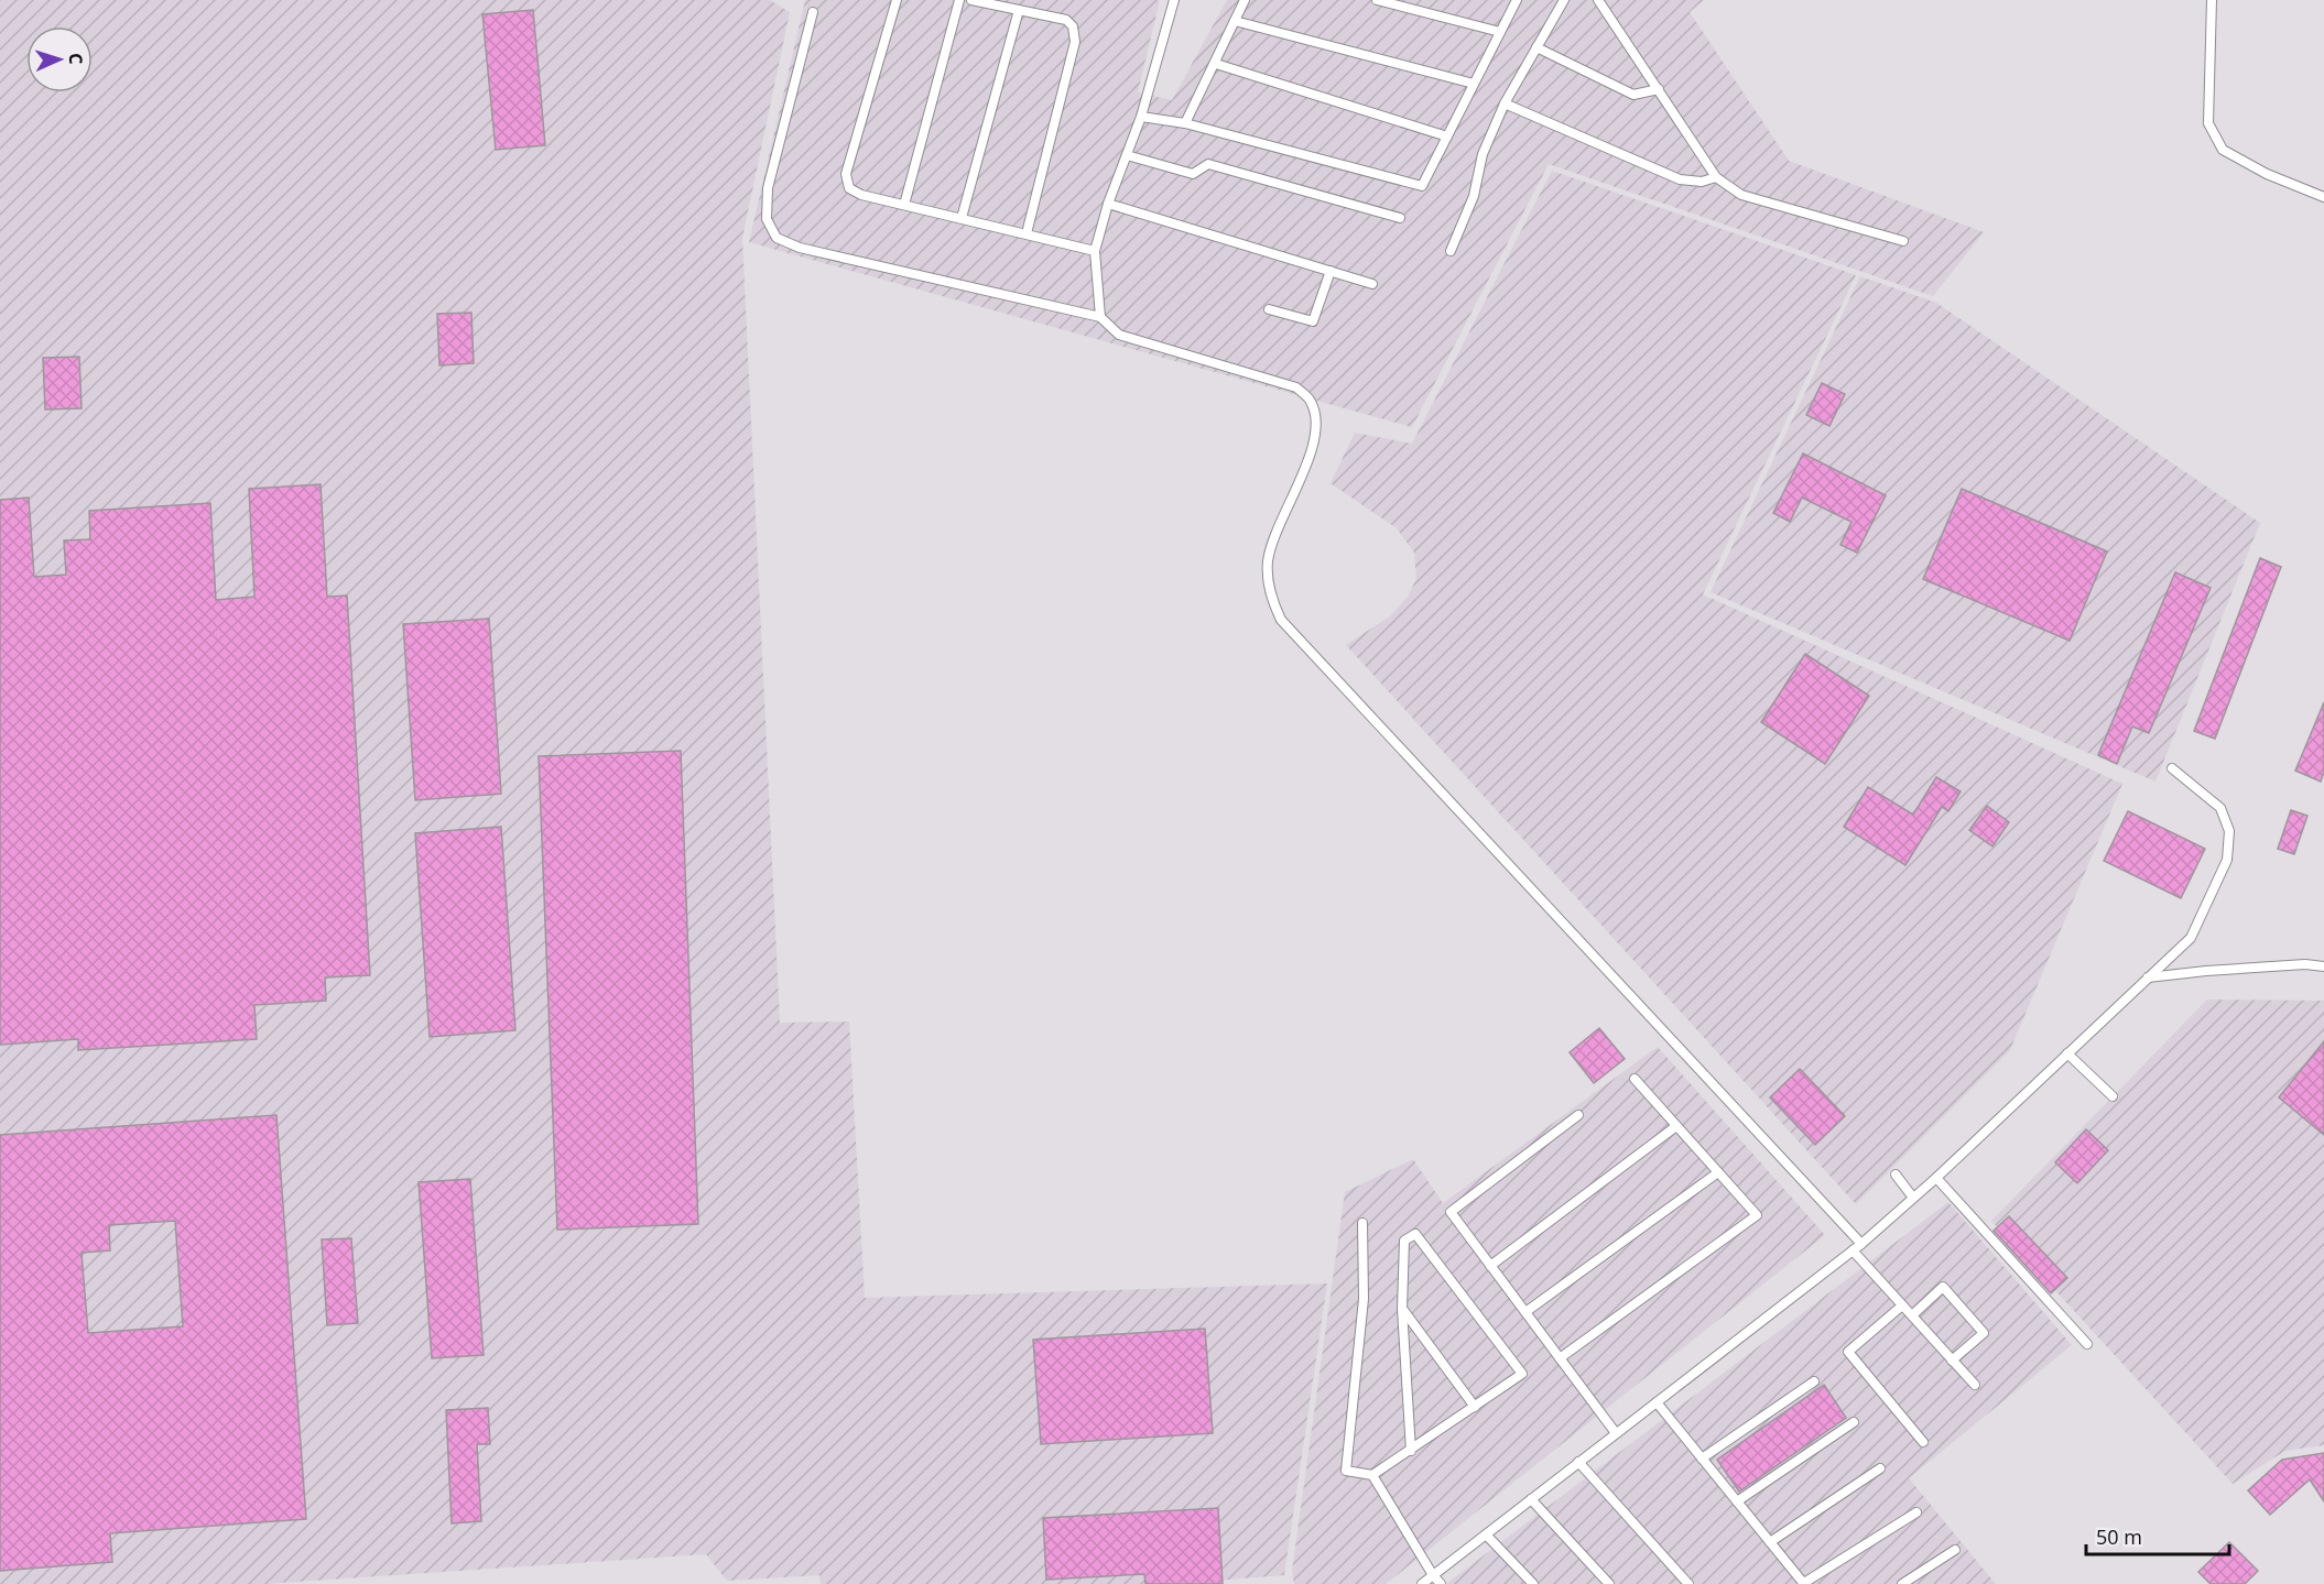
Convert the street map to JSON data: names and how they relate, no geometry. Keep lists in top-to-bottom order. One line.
{"scale_bar":"50 m","north":"right"}
